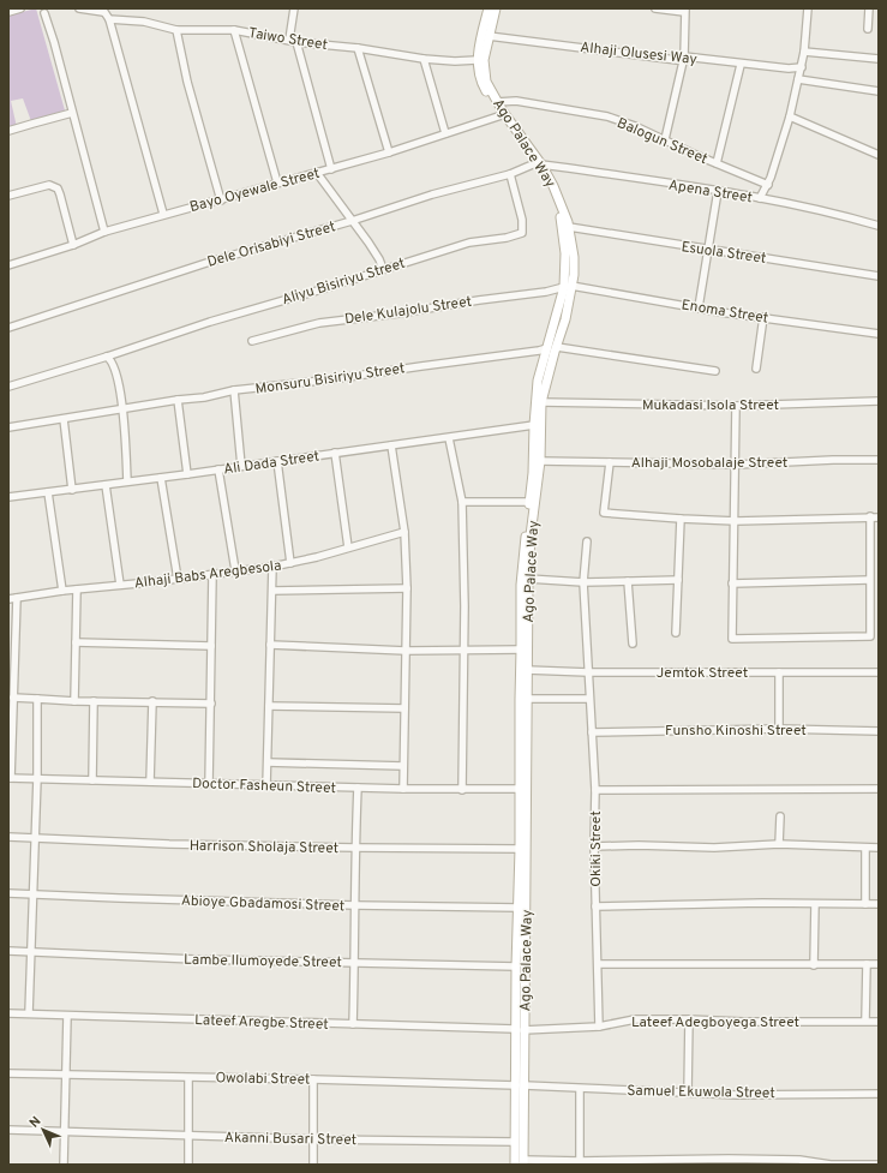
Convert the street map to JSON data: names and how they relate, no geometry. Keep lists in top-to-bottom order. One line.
{"streets":{"main road":["Ago Palace Way"],"street":["Taiwo Street","Alhaji Olusesi Way","Balogun Street","Bayo Oyewale Street","Apena Street","Dele Orisabiyi Street","Esuola Street","Aliyu Bisiriyu Street","Dele Kulajolu Street","Enoma Street","Monsuru Bisiriyu Street","Mukadasi Isola Street","Ali Dada Street","Alhaji Mosobalaje Street","Alhaji Babs Aregbesola","Jemtok Street","Funsho Kinoshi Street","Doctor Fasheun Street","Harrison Sholaja Street","Okiki Street","Abioye Gbadamosi Street","Lambe Ilumoyede Street","Lateef Aregbe Street","Lateef Adegboyega Street","Owolabi Street","Samuel Ekuwola Street","Akanni Busari Street"]},"crossings":[["Taiwo Street","Ago Palace Way"],["Alhaji Olusesi Way","Ago Palace Way"],["Balogun Street","Ago Palace Way"],["Ago Palace Way","Bayo Oyewale Street"],["Ago Palace Way","Apena Street"],["Ago Palace Way","Dele Orisabiyi Street"],["Ago Palace Way","Esuola Street"],["Ago Palace Way","Dele Kulajolu Street"],["Ago Palace Way","Enoma Street"],["Ago Palace Way","Monsuru Bisiriyu Street"],["Ago Palace Way","Mukadasi Isola Street"],["Ago Palace Way","Ali Dada Street"],["Ago Palace Way","Alhaji Mosobalaje Street"],["Ago Palace Way","Jemtok Street"],["Ago Palace Way","Doctor Fasheun Street"],["Ago Palace Way","Harrison Sholaja Street"],["Ago Palace Way","Abioye Gbadamosi Street"],["Ago Palace Way","Lambe Ilumoyede Street"],["Ago Palace Way","Lateef Aregbe Street"],["Ago Palace Way","Lateef Adegboyega Street"],["Ago Palace Way","Owolabi Street"],["Ago Palace Way","Samuel Ekuwola Street"],["Ago Palace Way","Akanni Busari Street"],["Apena Street","Dele Orisabiyi Street"],["Dele Orisabiyi Street","Aliyu Bisiriyu Street"],["Dele Kulajolu Street","Enoma Street"],["Jemtok Street","Okiki Street"],["Funsho Kinoshi Street","Okiki Street"],["Okiki Street","Lateef Adegboyega Street"],["Lateef Aregbe Street","Lateef Adegboyega Street"],["Owolabi Street","Samuel Ekuwola Street"]],"north":"top left"}
